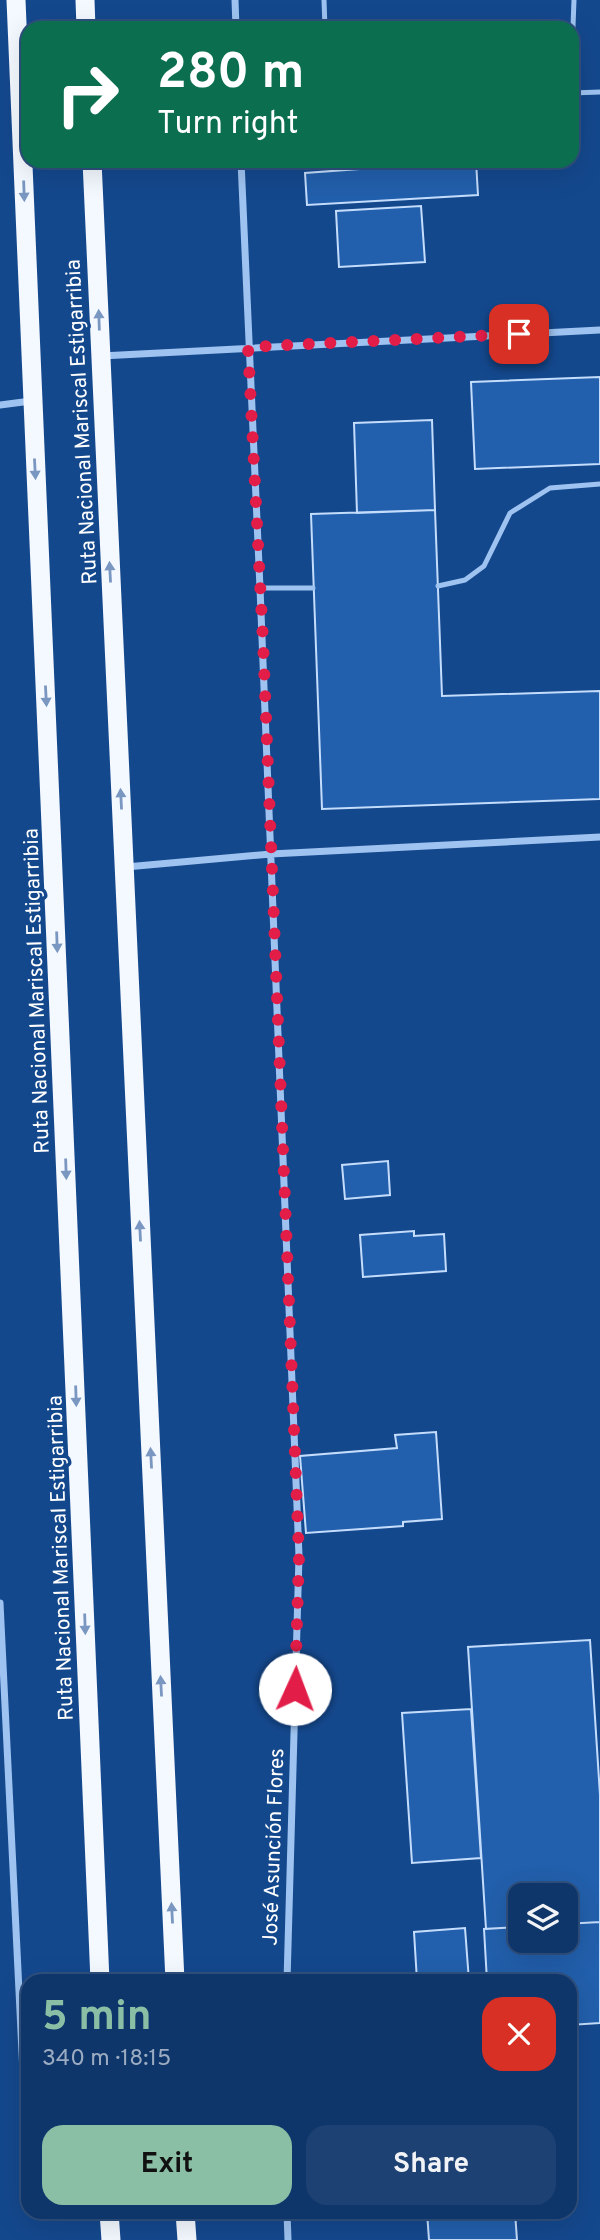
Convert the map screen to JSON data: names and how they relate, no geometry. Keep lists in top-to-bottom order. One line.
{"streets":{"highway":["Ruta Nacional Mariscal Estigarribia"],"street":["José Asunción Flores"]},"page":{"turn":["280 m","Turn right"],"heading":["5 min","340 m · 18:15"],"buttons":["Exit","Share"]}}
